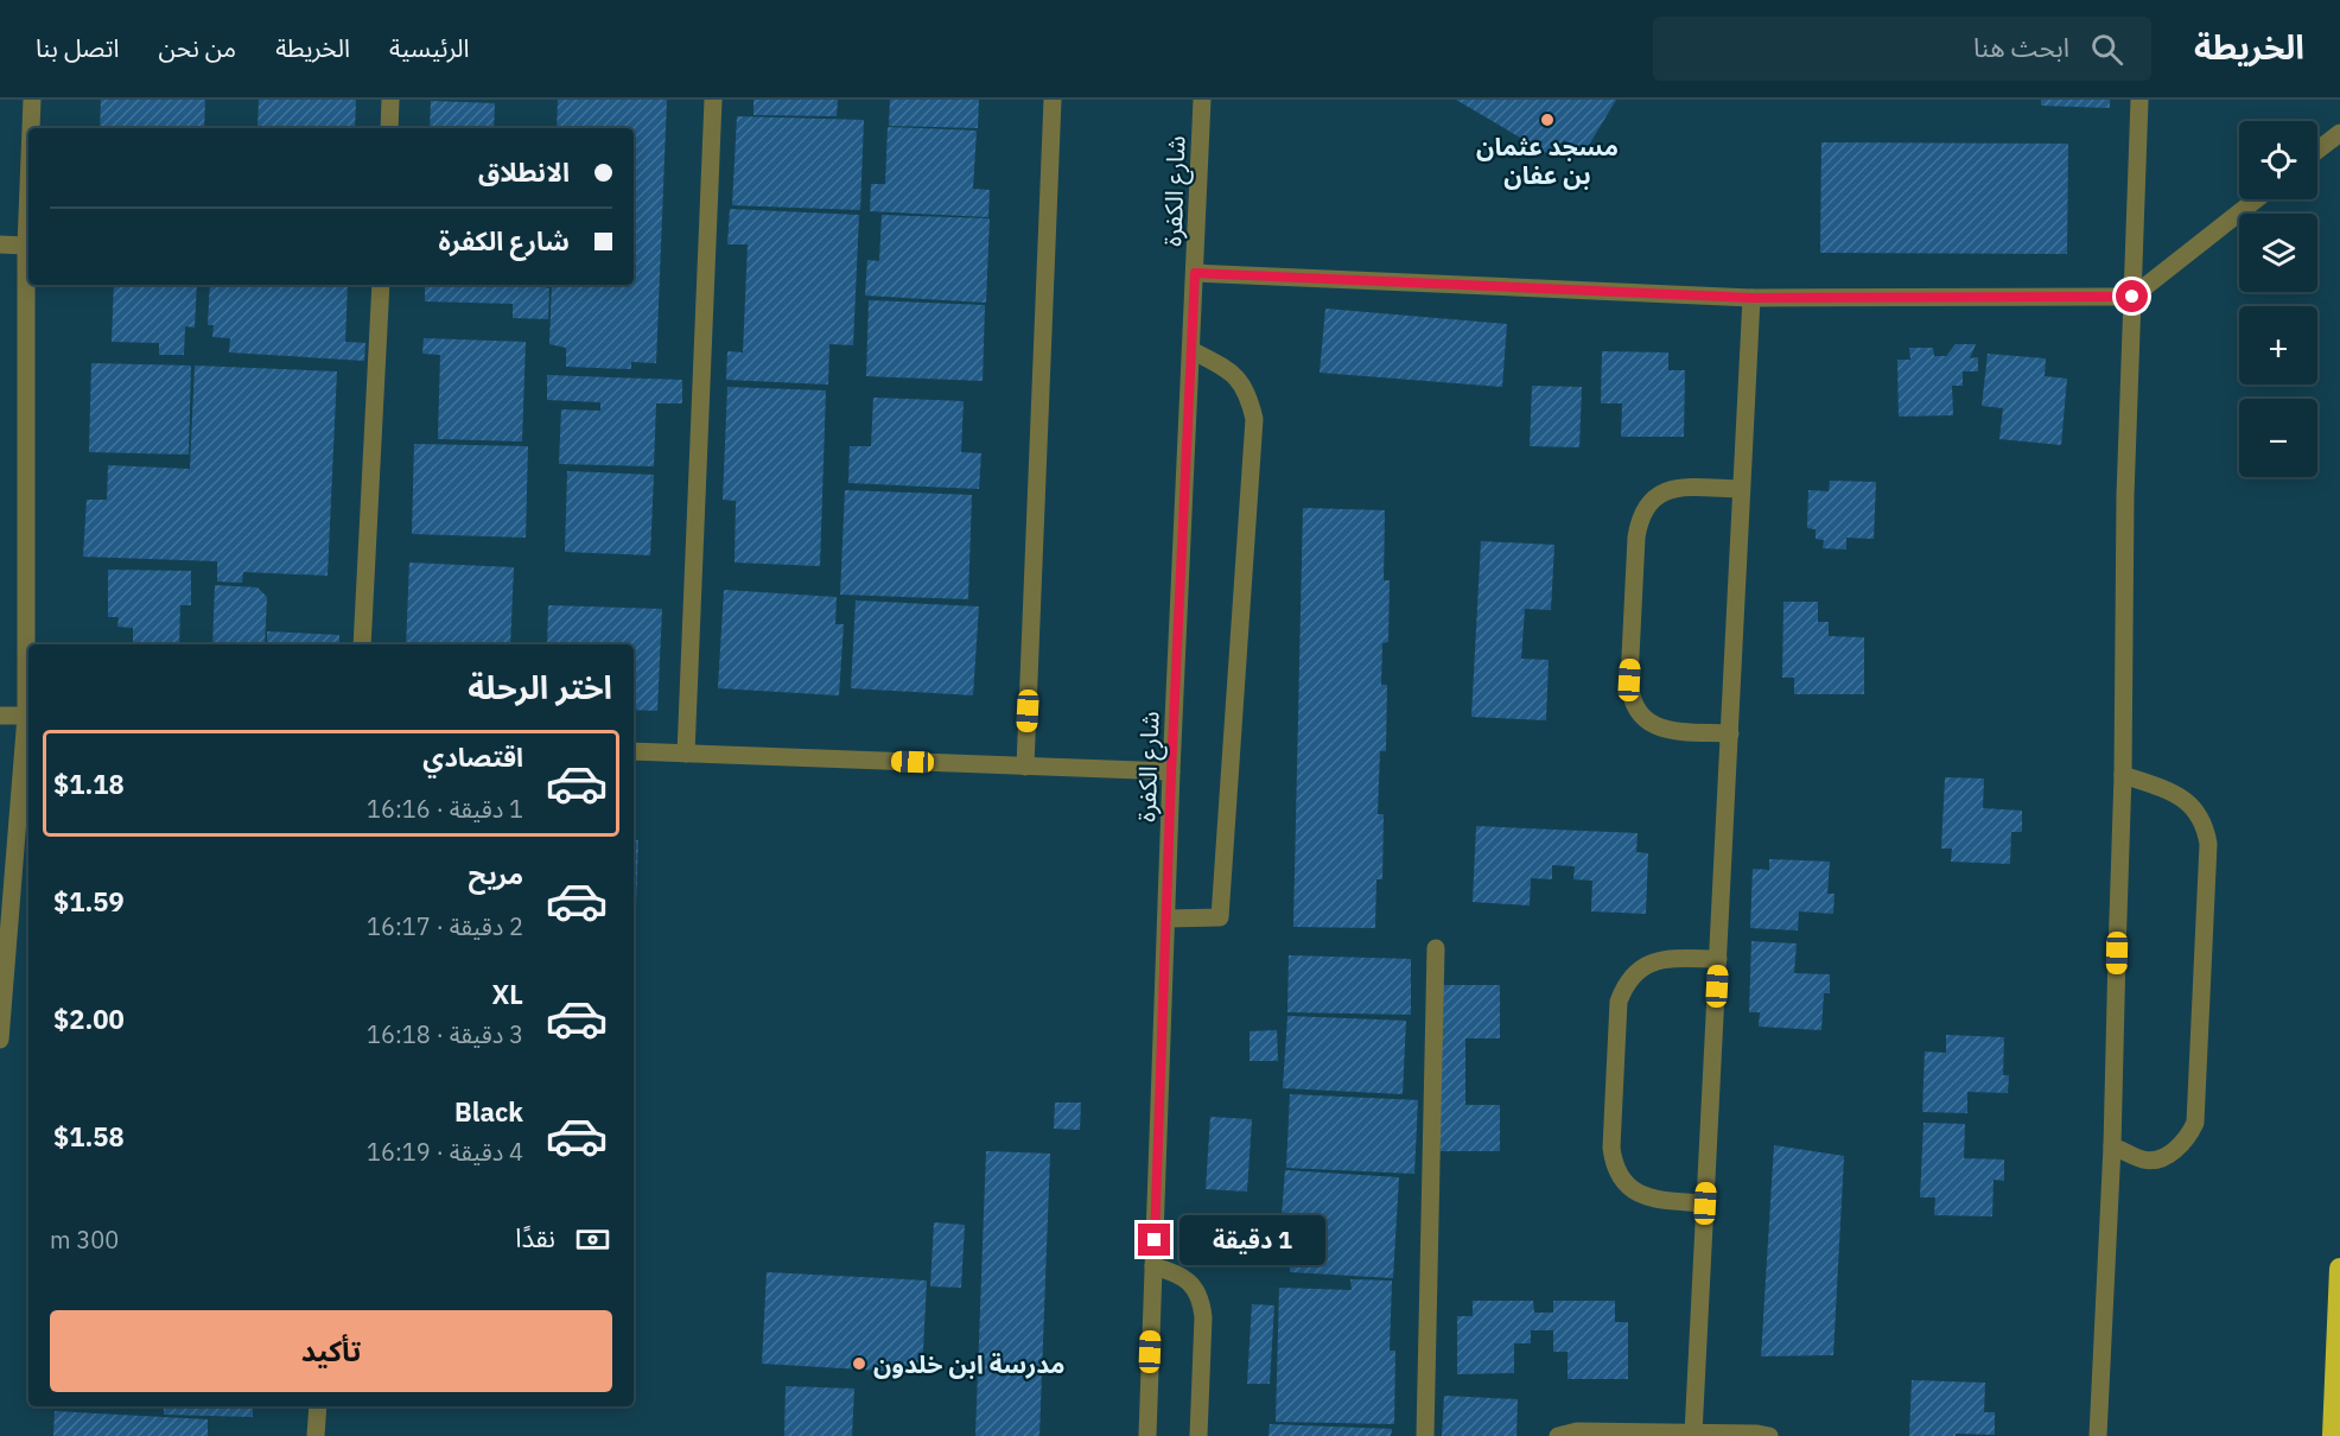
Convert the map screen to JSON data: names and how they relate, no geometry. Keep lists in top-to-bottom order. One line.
{"streets":{"street":["شارع الكفرة"]},"places":["مسجد عثمان بن عفان","مدرسة ابن خلدون"],"page":{"header":"الخريطة","search":"ابحث هنا","nav":["الرئيسية","الخريطة","من نحن","اتصل بنا"],"map_buttons":["+","−"],"banner":["الانطلاق","شارع الكفرة"],"heading":"اختر الرحلة","list":[{"name":"اقتصادي","note":"1 دقيقة · 16:16","value":"$1.18"},{"name":"مريح","note":"2 دقيقة · 16:17","value":"$1.59"},{"name":"XL","note":"3 دقيقة · 16:18","value":"$2.00"},{"name":"Black","note":"4 دقيقة · 16:19","value":"$1.58"}],"pay":["نقدًا","300 m"],"bubble":"1 دقيقة","buttons":"تأكيد"}}
